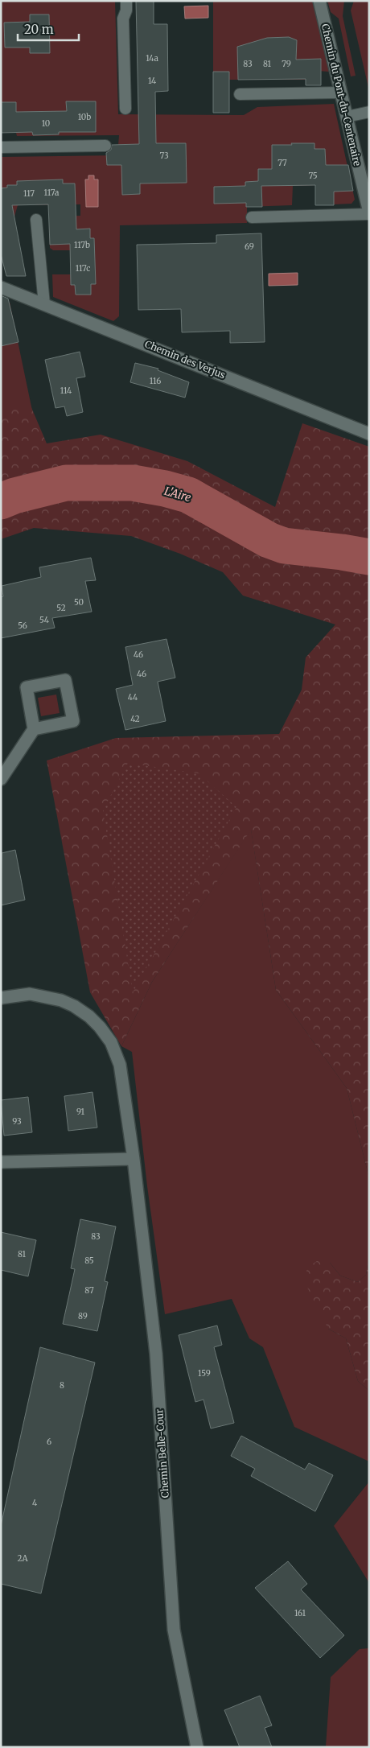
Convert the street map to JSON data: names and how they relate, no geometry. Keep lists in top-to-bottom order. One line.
{"streets":{"street":["Chemin du Pont-du-Centenaire","Chemin des Verjus","Chemin Belle-Cour"]},"water":["L'Aire"],"house_numbers":["14a","83","81","79","14","10b","10","73","77","75","117a","117","117b","69","117c","116","114","50","52","54","56","46","46","44","42","91","93","83","81","85","87","89","159","8","6","4","2A","161"],"scale_bar":"20 m"}
